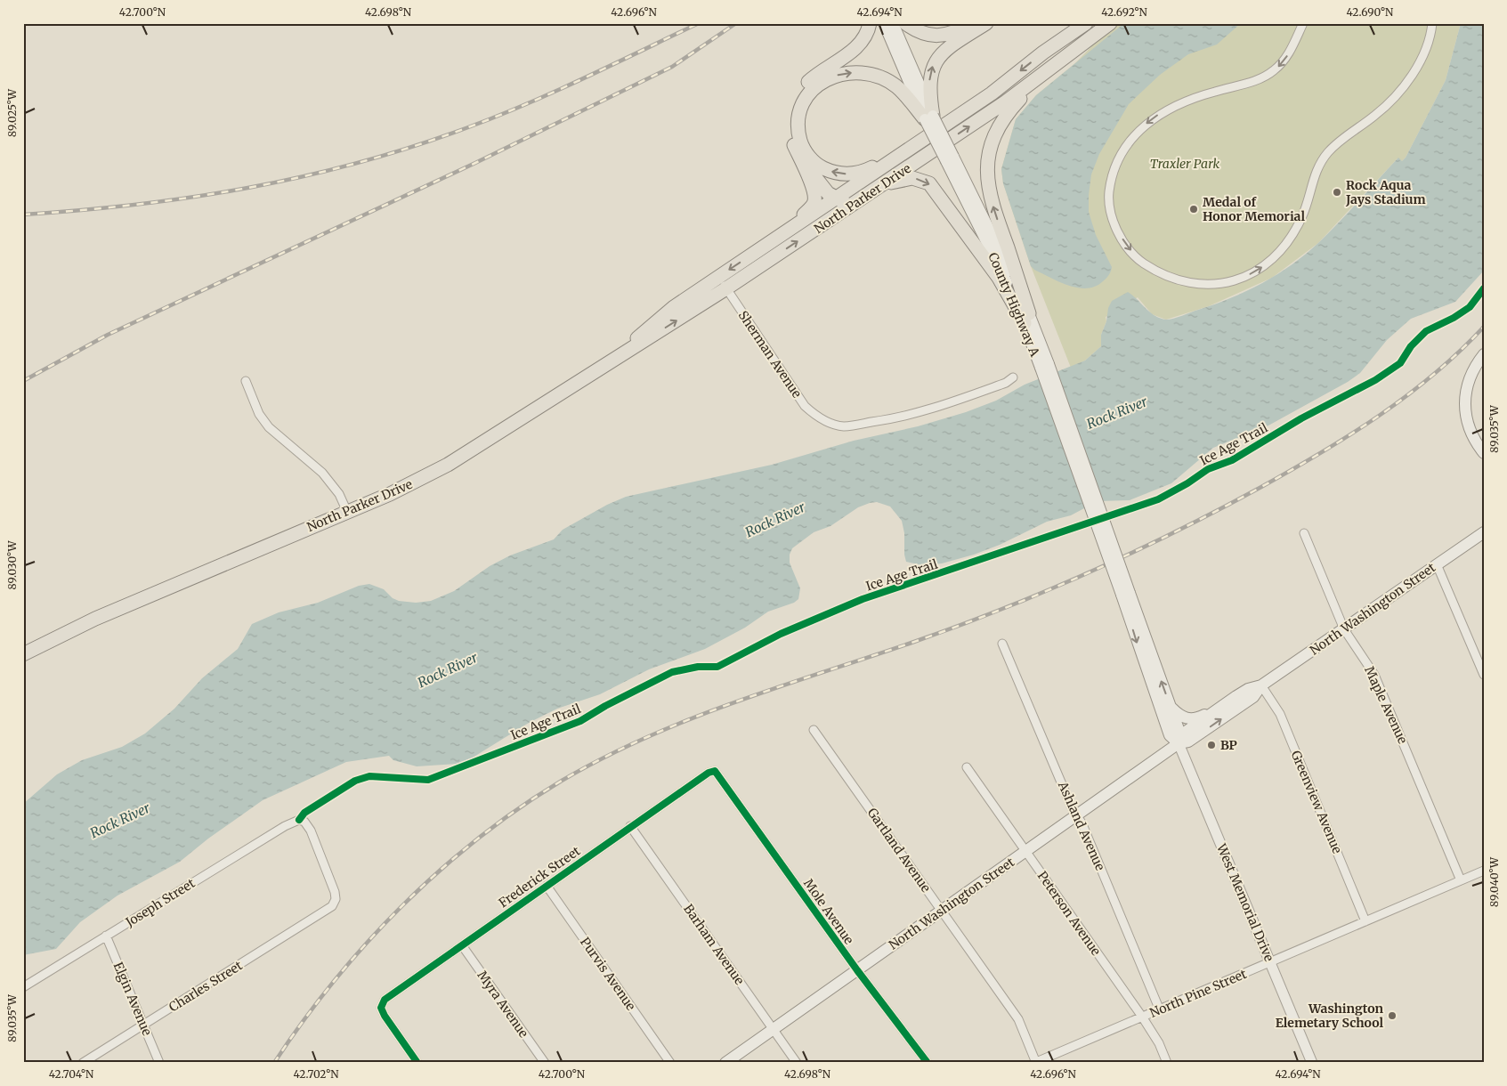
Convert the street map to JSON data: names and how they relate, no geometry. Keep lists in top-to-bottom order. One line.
{"streets":{"main road":["North Parker Drive","County Highway A","North Washington Street","West Memorial Drive"],"street":["Sherman Avenue","Maple Avenue","Greenview Avenue","Ashland Avenue","Gartland Avenue","Frederick Street","Joseph Street","Mole Avenue","Peterson Avenue","Barham Avenue","Purvis Avenue","Charles Street","North Pine Street","Elgin Avenue","Myra Avenue"],"cycle path":["Ice Age Trail"]},"crossings":[["North Parker Drive","Sherman Avenue"],["County Highway A","West Memorial Drive"],["North Washington Street","Maple Avenue"],["North Washington Street","Greenview Avenue"],["North Washington Street","Ashland Avenue"],["North Washington Street","Gartland Avenue"],["North Washington Street","West Memorial Drive"],["North Washington Street","Mole Avenue"],["North Washington Street","Peterson Avenue"],["North Washington Street","Barham Avenue"],["Maple Avenue","North Pine Street"],["Greenview Avenue","North Pine Street"],["Ashland Avenue","North Pine Street"],["Gartland Avenue","North Pine Street"],["Frederick Street","Mole Avenue"],["Frederick Street","Barham Avenue"],["Frederick Street","Purvis Avenue"],["Frederick Street","Myra Avenue"],["Joseph Street","Charles Street"],["Joseph Street","Elgin Avenue"],["West Memorial Drive","North Pine Street"],["Peterson Avenue","North Pine Street"],["Charles Street","Elgin Avenue"]],"water":["Rock River"],"parks":["Traxler Park"],"places":["Rock Aqua Jays Stadium","Medal of Honor Memorial","BP","Washington Elemetary School"],"coordinates":["42.700°N","42.698°N","42.696°N","42.694°N","42.692°N","42.690°N","89.025°W","89.035°W","89.030°W","89.040°W","42.704°N","42.702°N"]}
